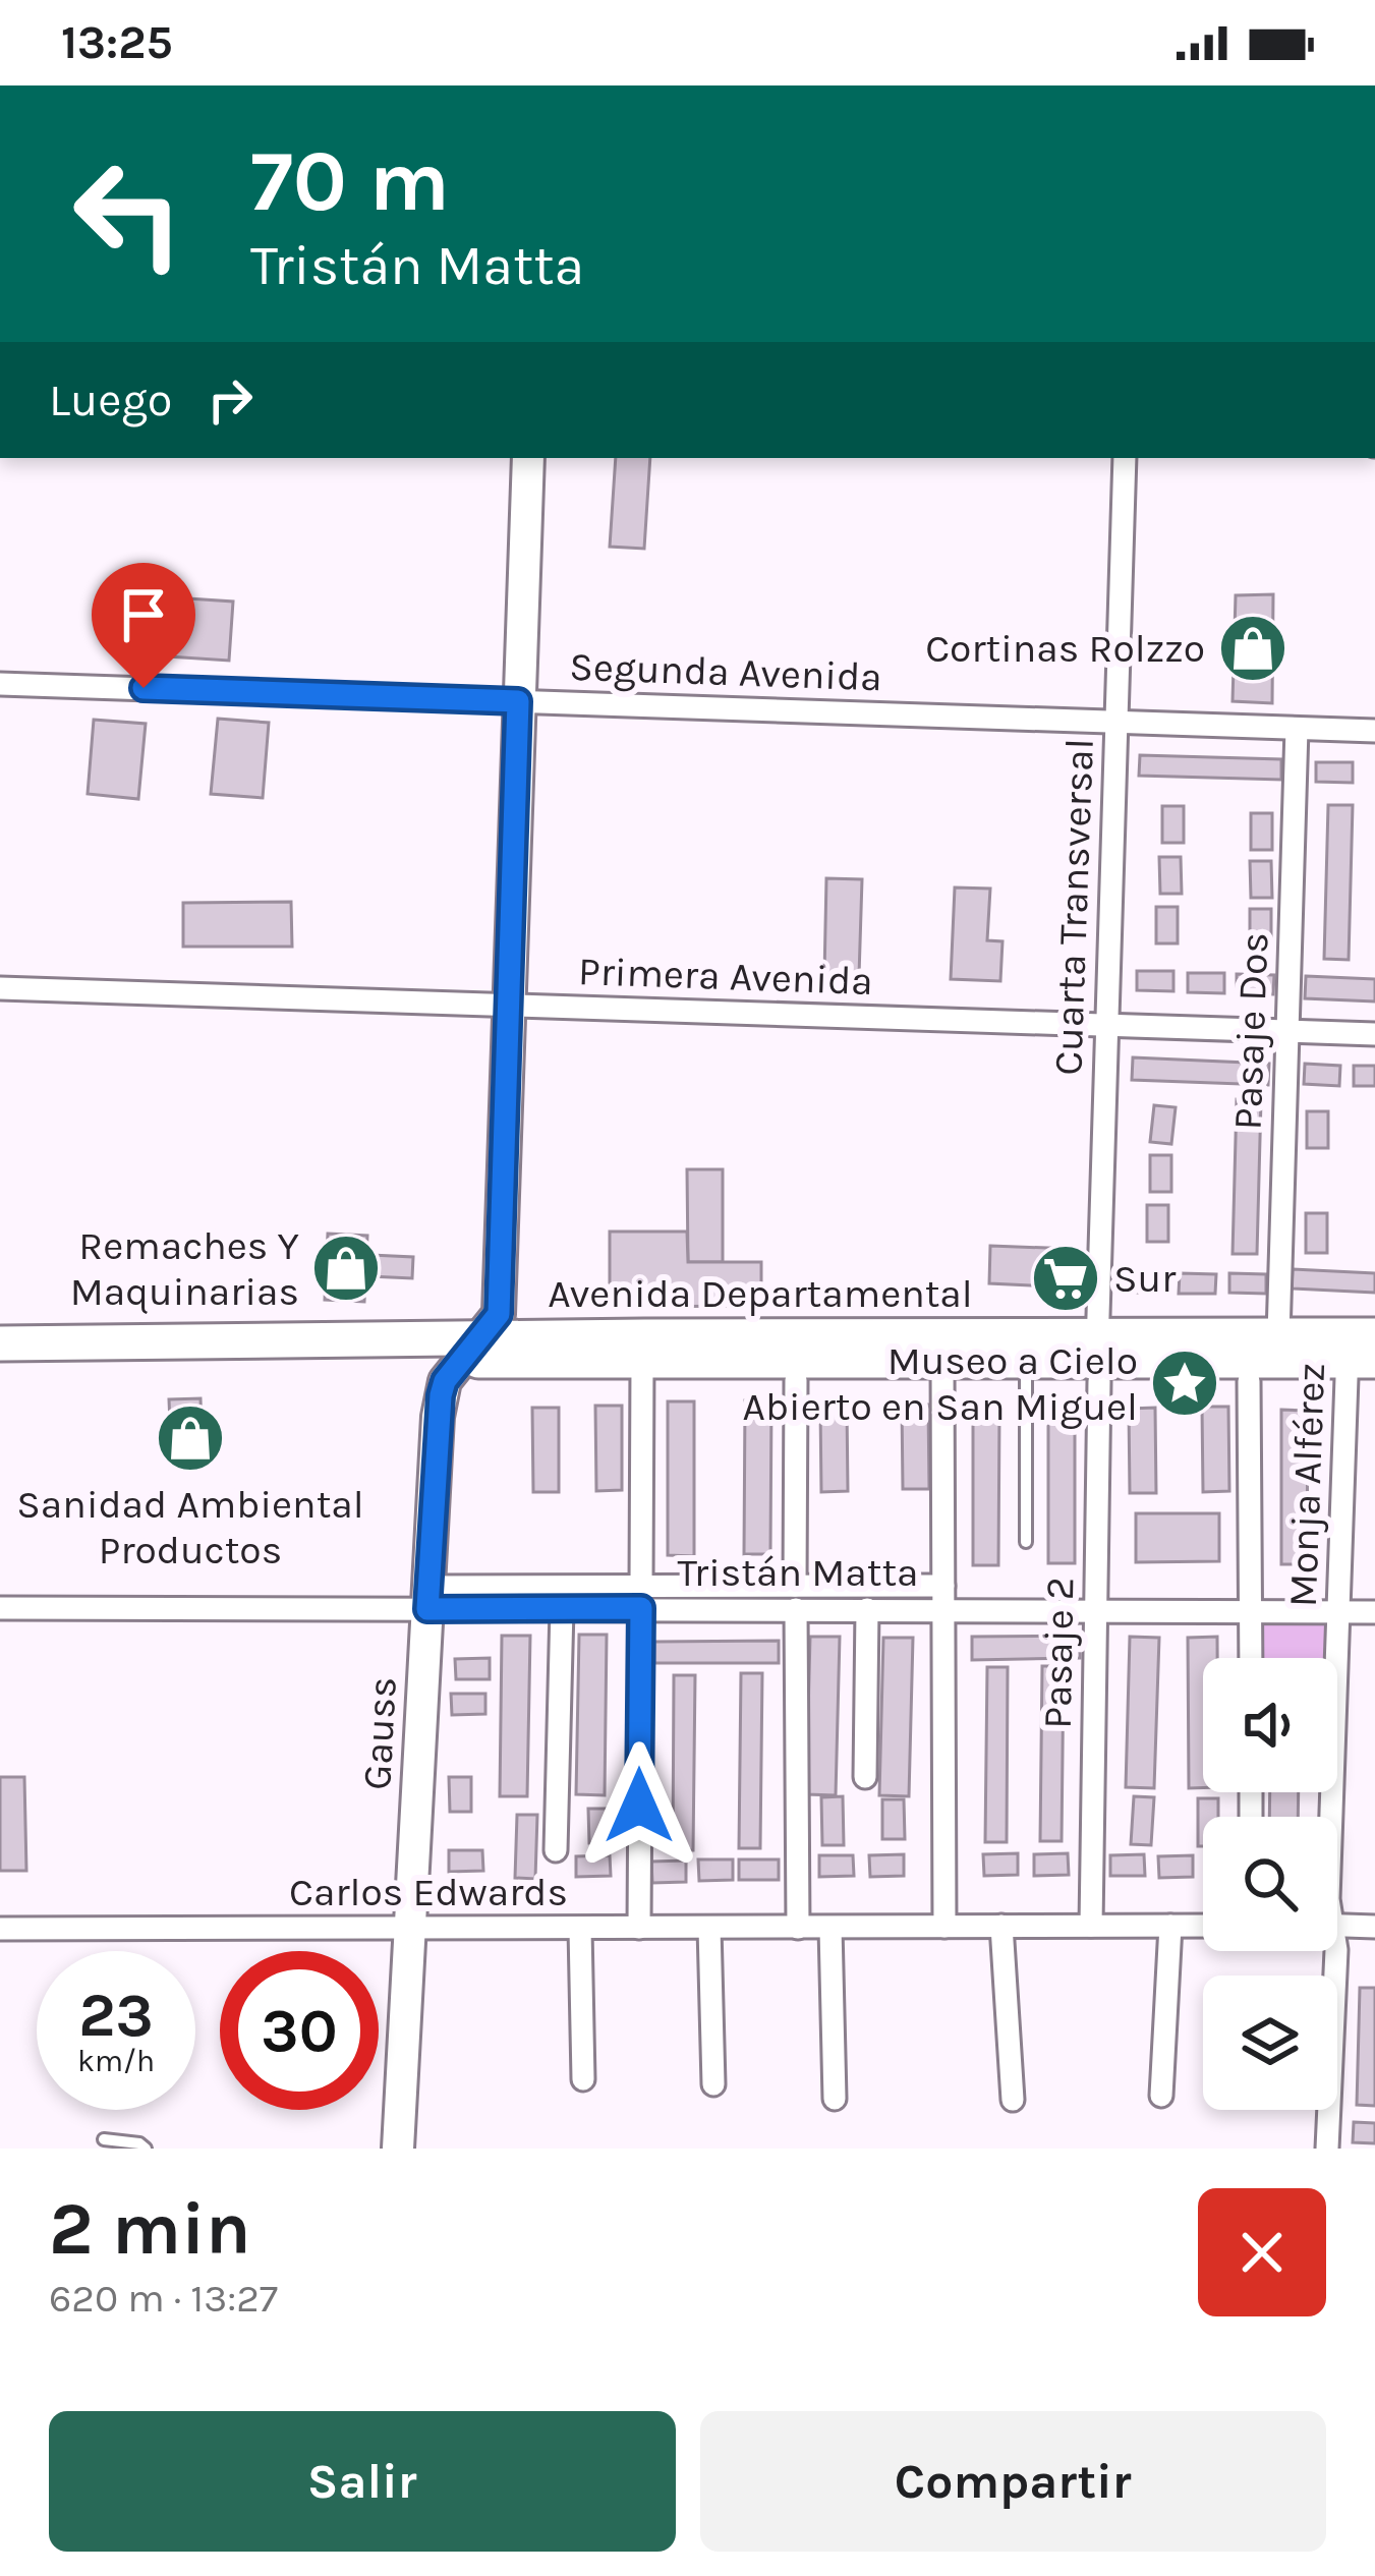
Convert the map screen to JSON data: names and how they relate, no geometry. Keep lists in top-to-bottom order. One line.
{"streets":{"main road":["Avenida Departamental"],"street":["Segunda Avenida","Cuarta Transversal","Primera Avenida","Pasaje Dos","Monja Alférez","Tristán Matta","Pasaje 2","Gauss","Carlos Edwards"]},"crossings":[["Segunda Avenida","Cuarta Transversal"],["Segunda Avenida","Pasaje Dos"],["Segunda Avenida","Gauss"],["Cuarta Transversal","Primera Avenida"],["Cuarta Transversal","Avenida Departamental"],["Cuarta Transversal","Pasaje 2"],["Primera Avenida","Pasaje Dos"],["Primera Avenida","Gauss"],["Pasaje Dos","Avenida Departamental"],["Avenida Departamental","Monja Alférez"],["Avenida Departamental","Pasaje 2"],["Avenida Departamental","Gauss"],["Monja Alférez","Tristán Matta"],["Tristán Matta","Pasaje 2"],["Tristán Matta","Gauss"],["Pasaje 2","Carlos Edwards"],["Gauss","Carlos Edwards"]],"places":{"shop":["Cortinas Rolzzo","Remaches Y Maquinarias","Sanidad Ambiental Productos"],"supermarket":["Sur"],"place":["Museo a Cielo Abierto en San Miguel"]},"page":{"status":"13:25","turn":["70 m","Tristán Matta"],"then":"Luego","speed":"23 km/h","limit":"30","heading":["2 min","620 m · 13:27"],"buttons":["Salir","Compartir"]}}
